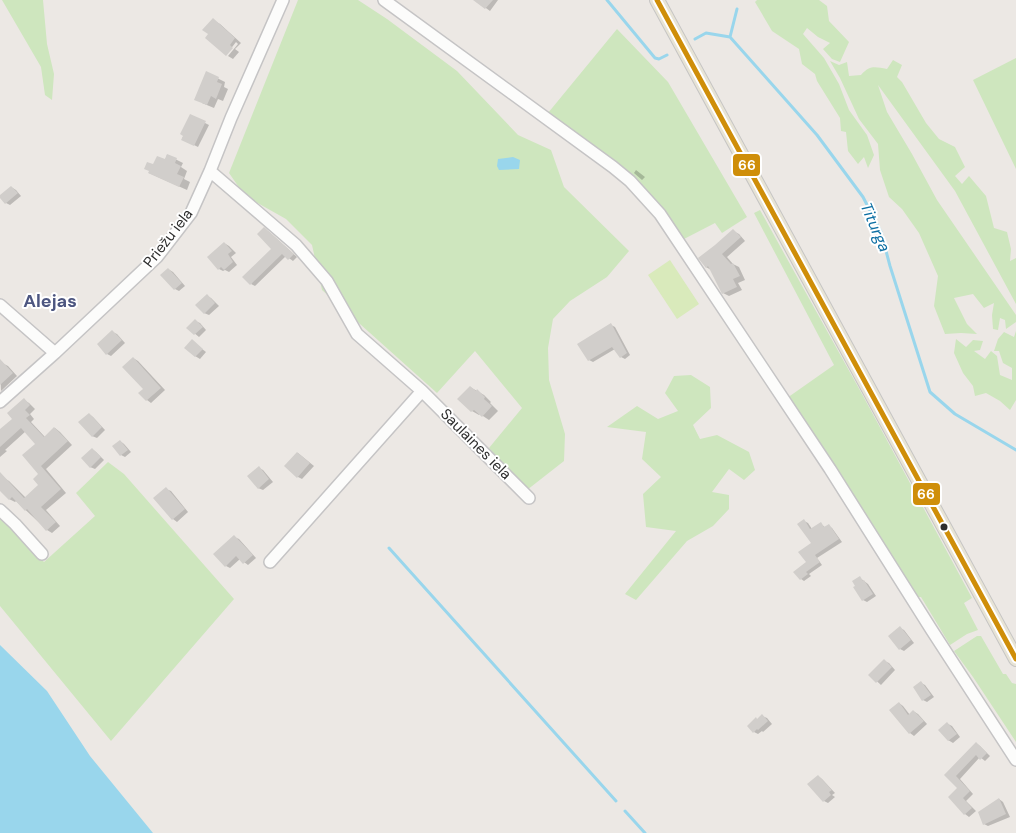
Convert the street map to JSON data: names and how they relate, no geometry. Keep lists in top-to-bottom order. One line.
{"streets":{"street":["Priežu iela","Saulaines iela"]},"crossings":[["Priežu iela","Saulaines iela"]],"districts":["Alejas"],"water":["Titurga"],"lines":["transit line 66"]}
